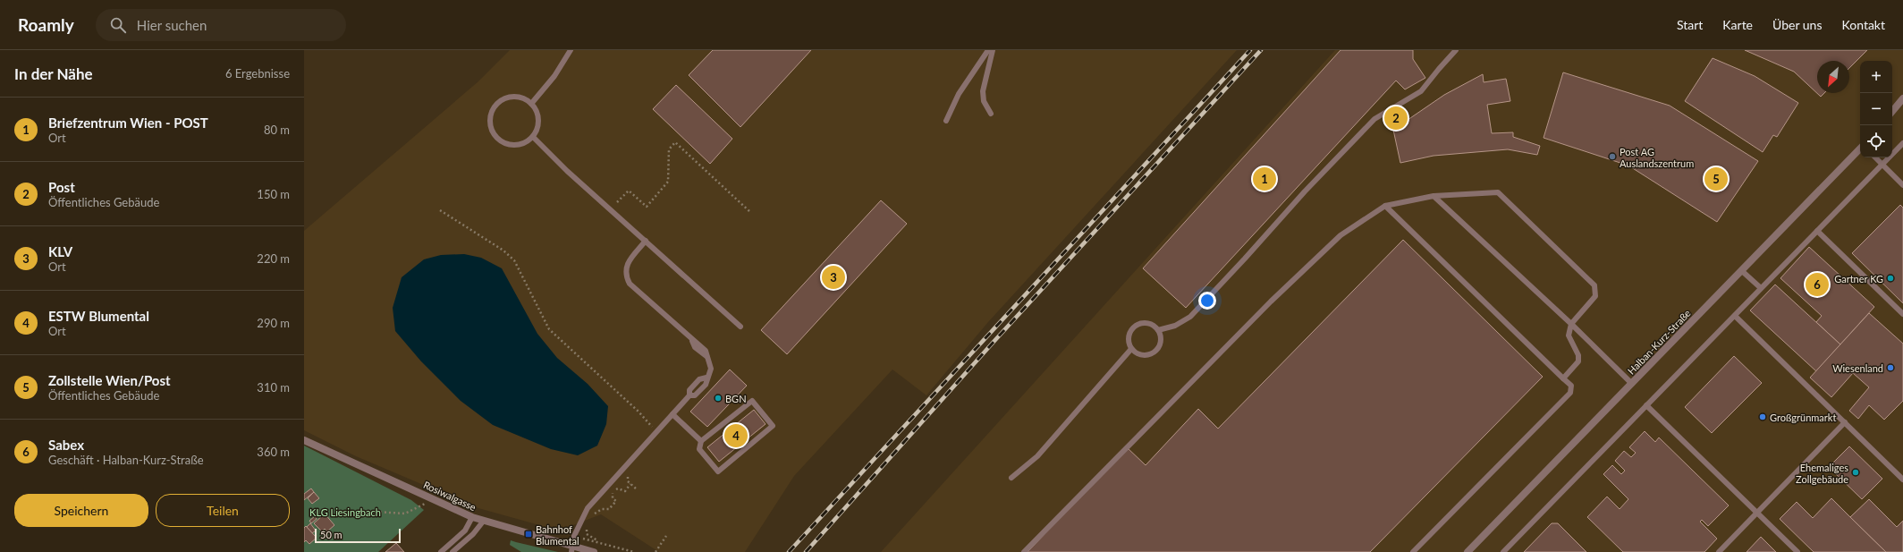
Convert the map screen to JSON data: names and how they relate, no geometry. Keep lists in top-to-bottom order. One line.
{"streets":{"street":["Halban-Kurz-Straße","Rosiwalgasse"]},"parks":["KLG Liesingbach"],"places":{"other":["Post AG Auslandszentrum","Gartner KG","Wiesenland","BGN","Großgrünmarkt","Ehemaliges Zollgebäude"],"transit":["Bahnhof Blumental"]},"scale_bar":"50 m","north":"bottom left","page":{"header":"Roamly","search":"Hier suchen","nav":["Start","Karte","Über uns","Kontakt"],"heading":["In der Nähe","6 Ergebnisse"],"map_buttons":["+","−"],"list":[{"mark":"1","name":"Briefzentrum Wien - POST","note":"Ort","value":"80 m"},{"mark":"2","name":"Post","note":"Öffentliches Gebäude","value":"150 m"},{"mark":"3","name":"KLV","note":"Ort","value":"220 m"},{"mark":"4","name":"ESTW Blumental","note":"Ort","value":"290 m"},{"mark":"5","name":"Zollstelle Wien/Post","note":"Öffentliches Gebäude","value":"310 m"},{"mark":"6","name":"Sabex","note":"Geschäft · Halban-Kurz-Straße","value":"360 m"}],"pins":["2","1","5","3","6","4"],"buttons":["Speichern","Teilen"],"scale":"50 m"}}
